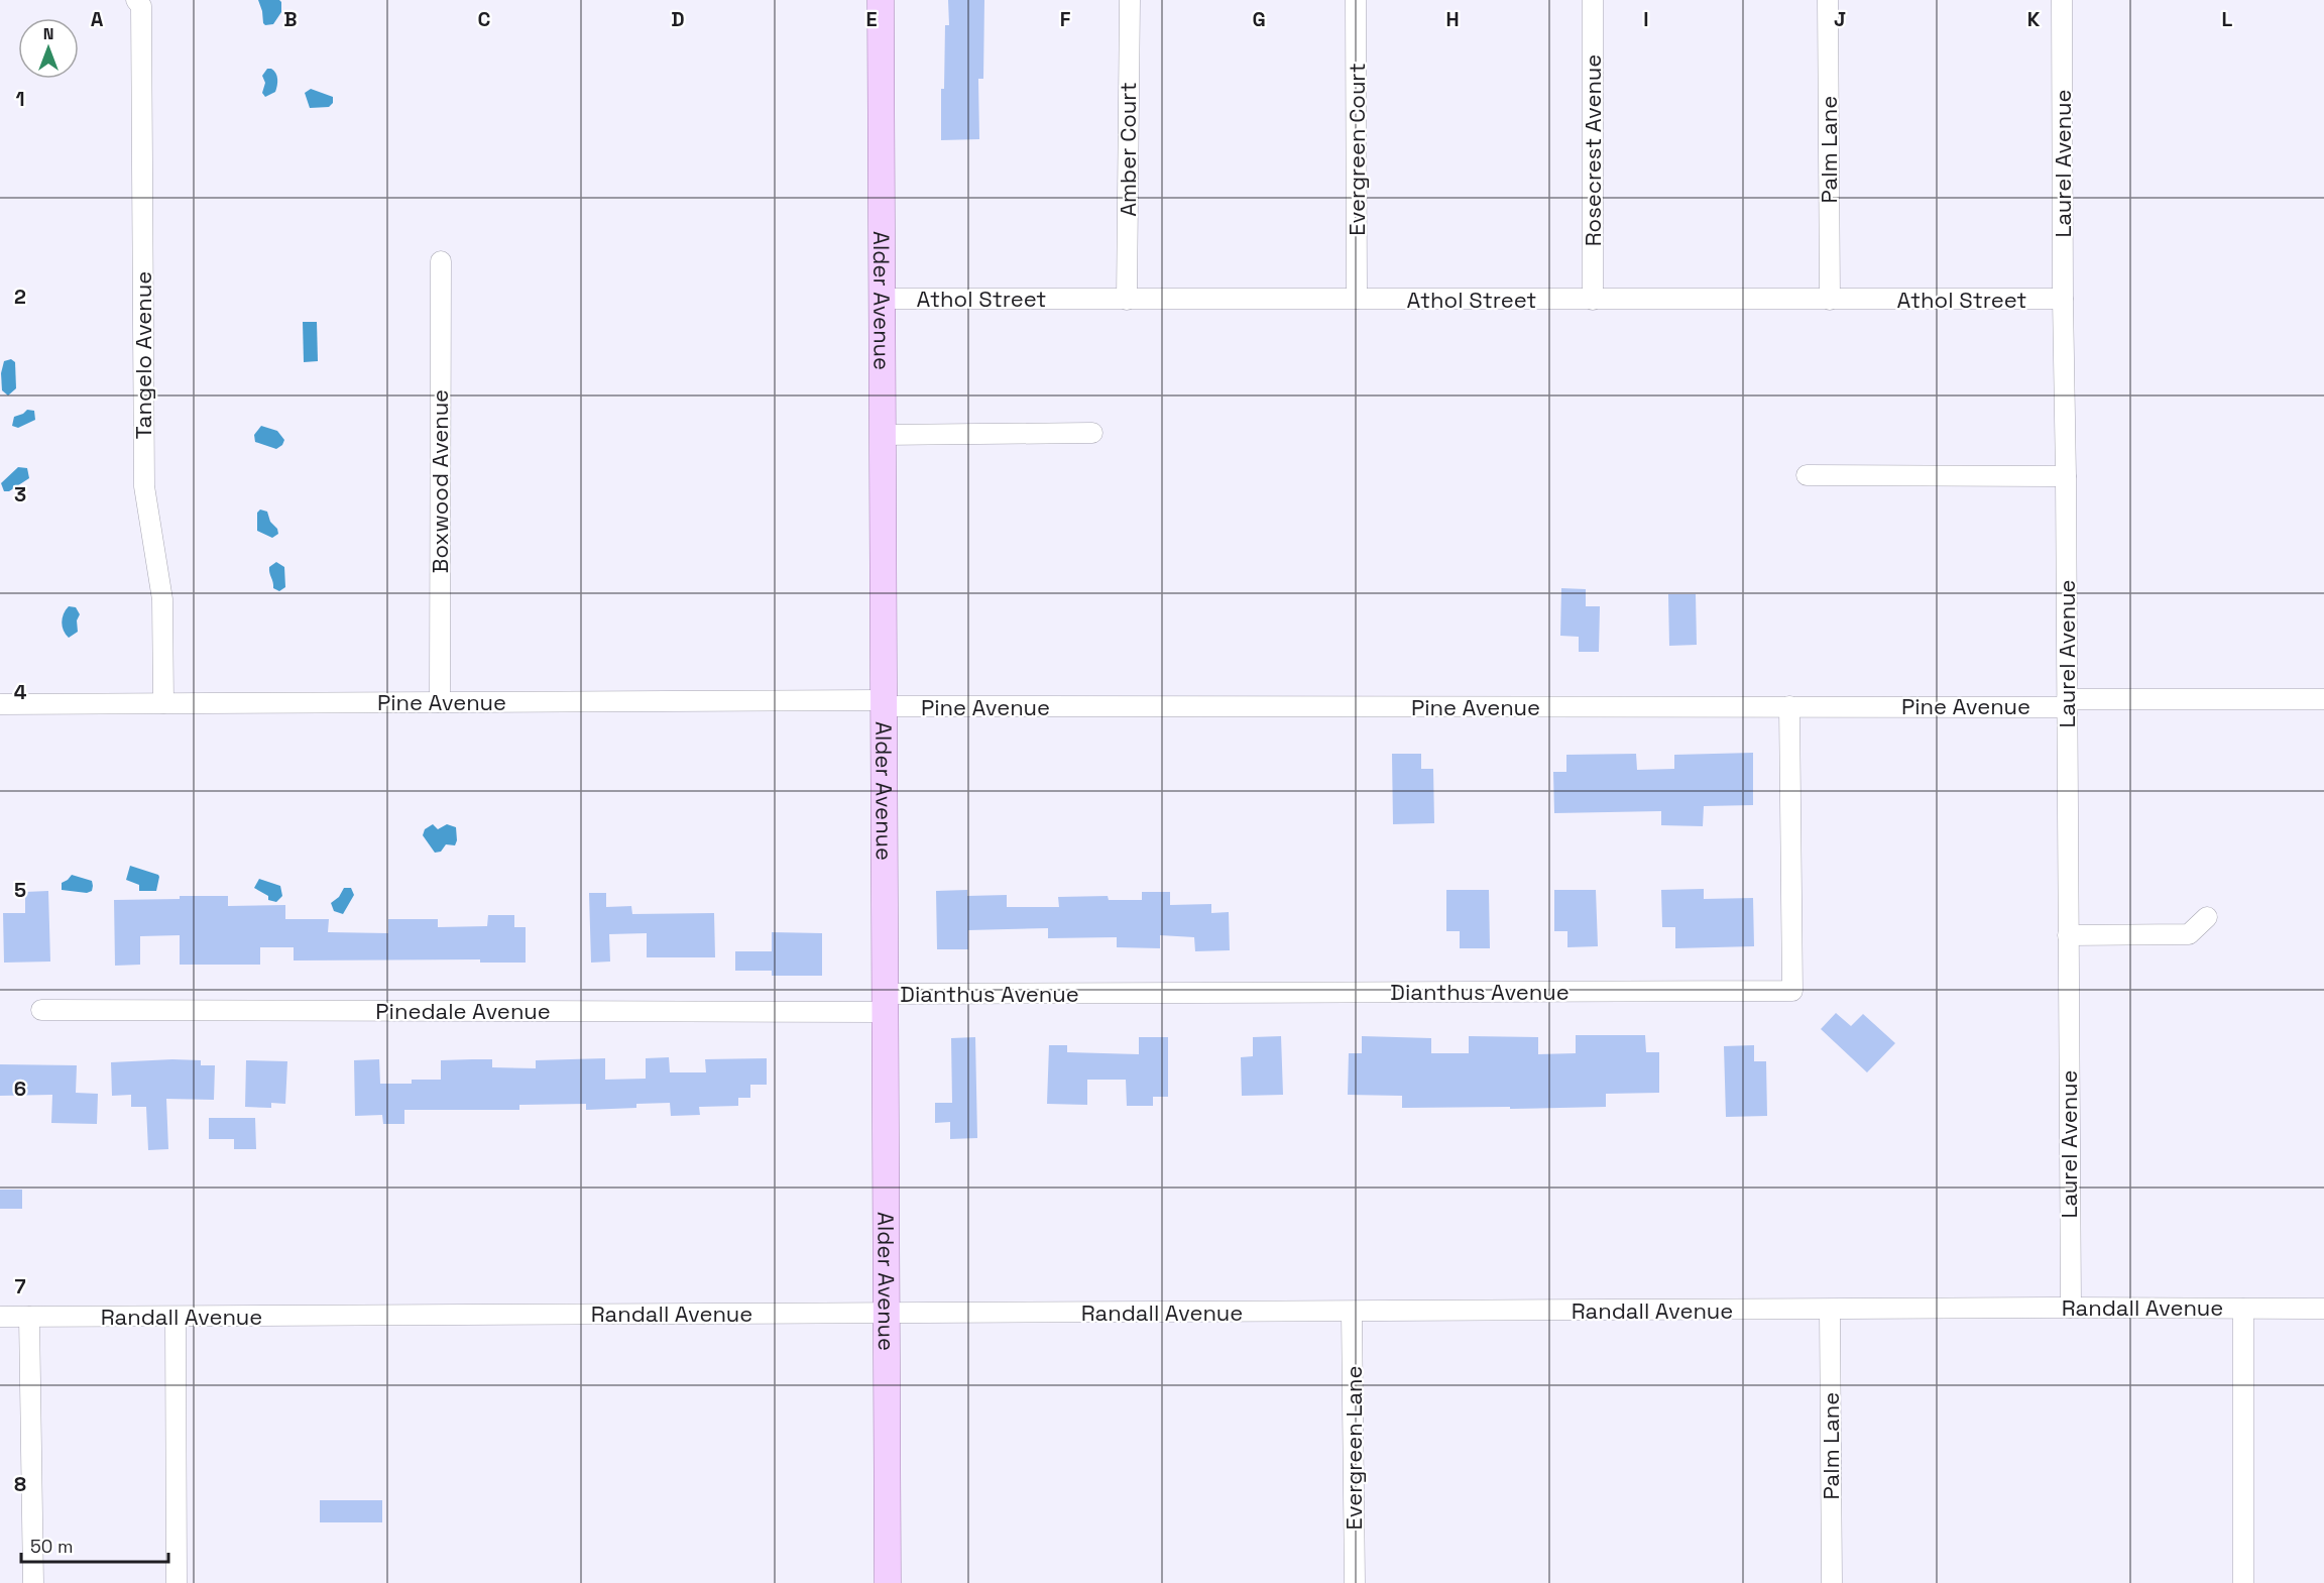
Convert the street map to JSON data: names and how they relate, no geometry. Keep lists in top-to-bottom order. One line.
{"streets":{"main road":["Alder Avenue"],"street":["Amber Court","Evergreen Court","Palm Lane","Rosecrest Avenue","Laurel Avenue","Athol Street","Tangelo Avenue","Boxwood Avenue","Pine Avenue","Dianthus Avenue","Pinedale Avenue","Randall Avenue","Evergreen Lane"]},"crossings":[["Amber Court","Athol Street"],["Evergreen Court","Athol Street"],["Palm Lane","Athol Street"],["Palm Lane","Randall Avenue"],["Rosecrest Avenue","Athol Street"],["Laurel Avenue","Athol Street"],["Laurel Avenue","Pine Avenue"],["Laurel Avenue","Randall Avenue"],["Athol Street","Alder Avenue"],["Alder Avenue","Pine Avenue"],["Alder Avenue","Dianthus Avenue"],["Alder Avenue","Pinedale Avenue"],["Alder Avenue","Randall Avenue"],["Tangelo Avenue","Pine Avenue"],["Boxwood Avenue","Pine Avenue"],["Pine Avenue","Dianthus Avenue"],["Dianthus Avenue","Pinedale Avenue"],["Randall Avenue","Evergreen Lane"]],"scale_bar":"50 m","north":"top","grid":{"columns":["A","B","C","D","E","F","G","H","I","J","K","L"],"rows":["1","2","3","4","5","6","7","8"]}}
